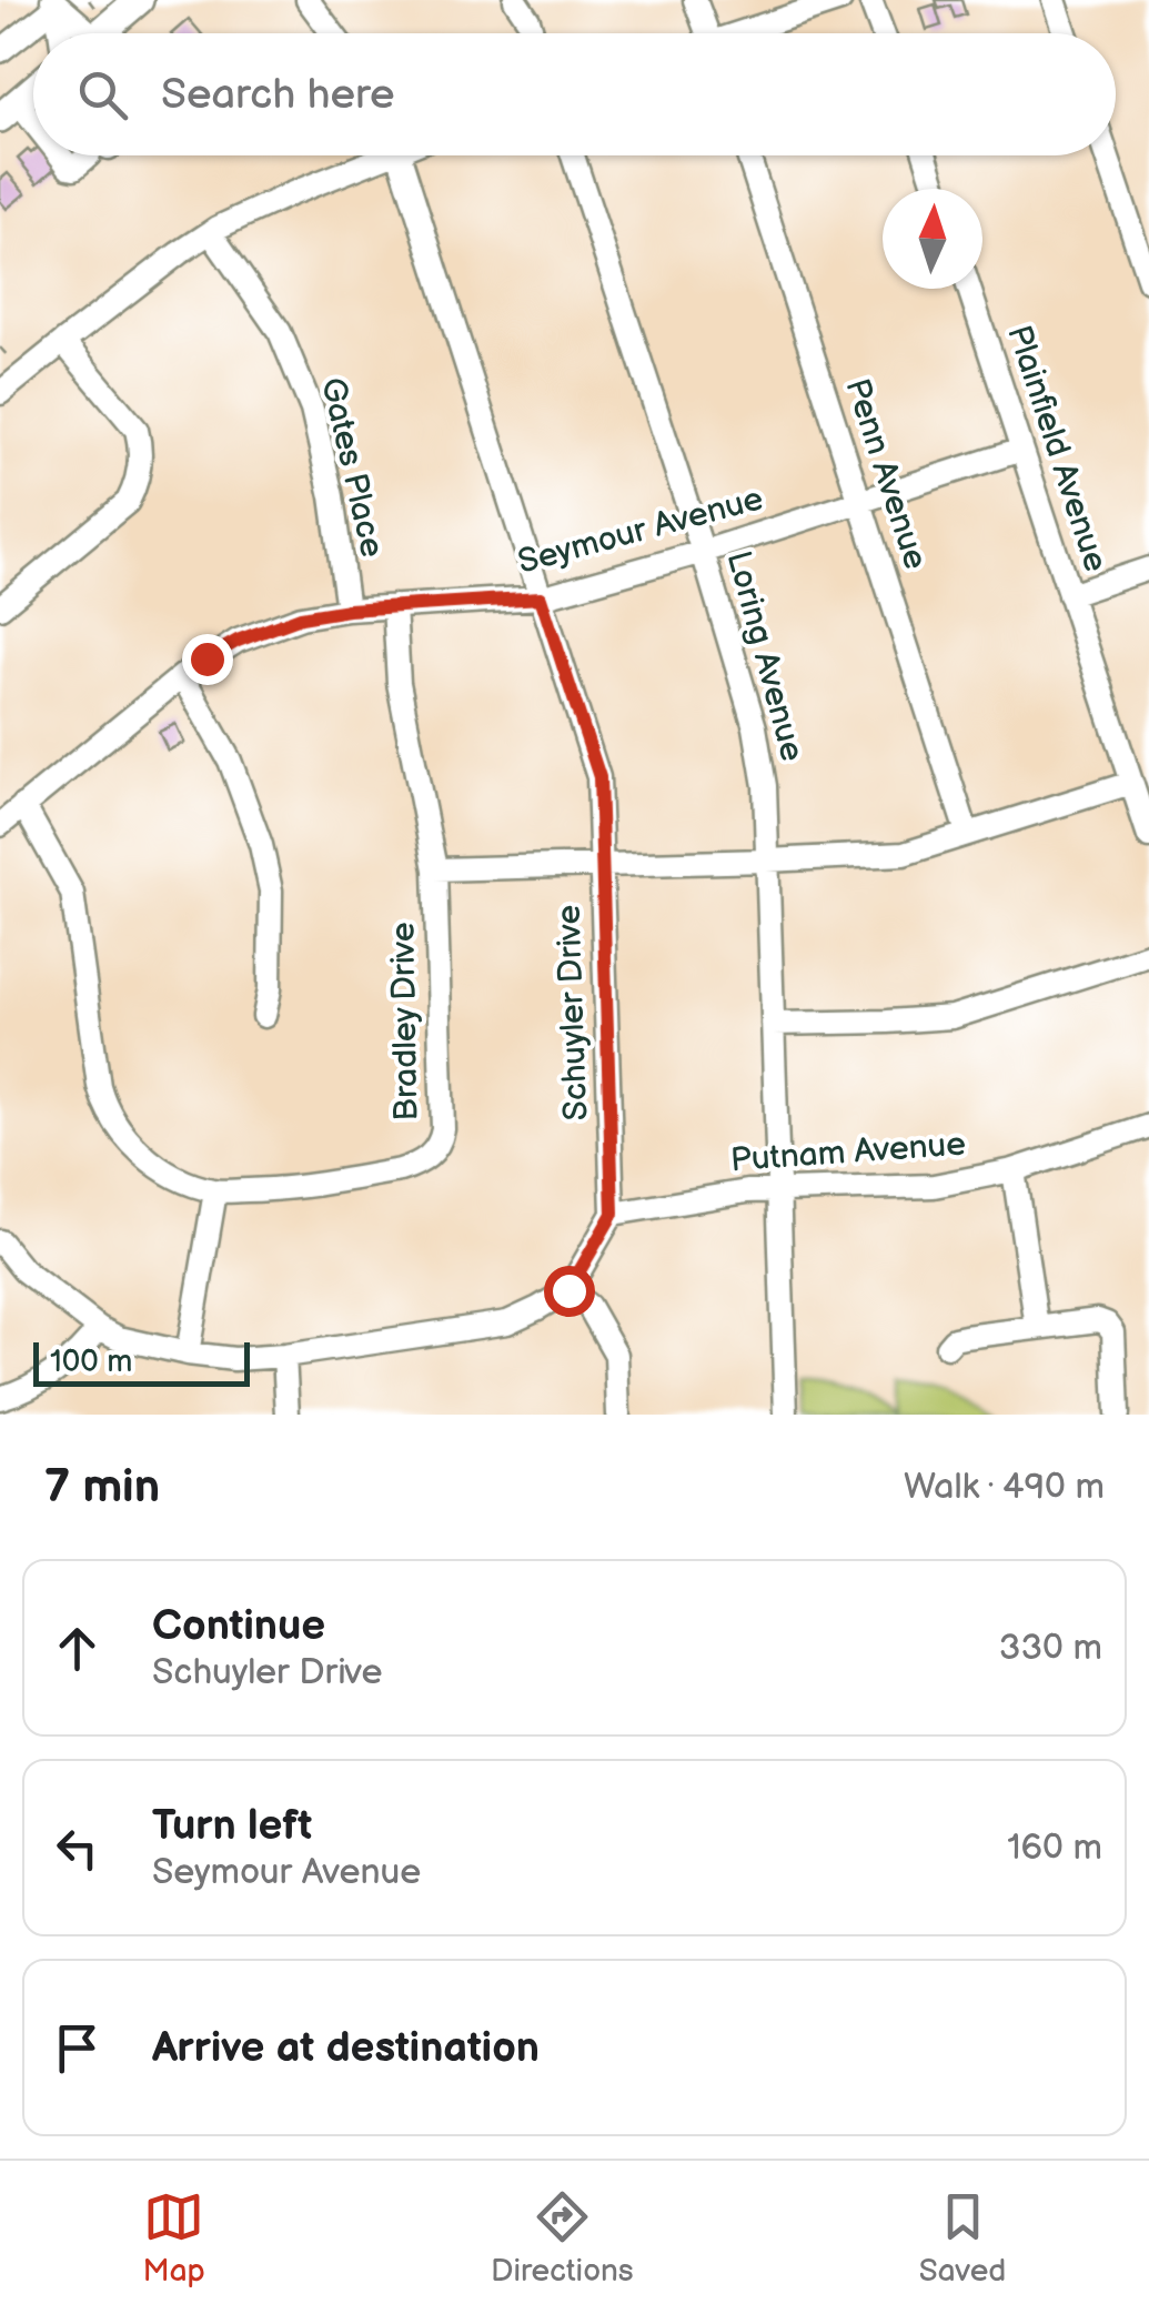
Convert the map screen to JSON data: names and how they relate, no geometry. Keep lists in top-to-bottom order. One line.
{"streets":{"street":["Plainfield Avenue","Gates Place","Penn Avenue","Seymour Avenue","Loring Avenue","Schuyler Drive","Bradley Drive","Putnam Avenue"]},"crossings":[["Plainfield Avenue","Seymour Avenue"],["Gates Place","Seymour Avenue"],["Penn Avenue","Seymour Avenue"],["Seymour Avenue","Loring Avenue"],["Seymour Avenue","Schuyler Drive"],["Seymour Avenue","Bradley Drive"],["Loring Avenue","Putnam Avenue"],["Schuyler Drive","Putnam Avenue"]],"scale_bar":"100 m","north":"top","page":{"search":"Search here","scale":"100 m","heading":["7 min","Walk · 490 m"],"list":[["Continue","Schuyler Drive","330 m"],["Turn left","Seymour Avenue","160 m"],"Arrive at destination"],"nav":["Map","Directions","Saved"]}}
